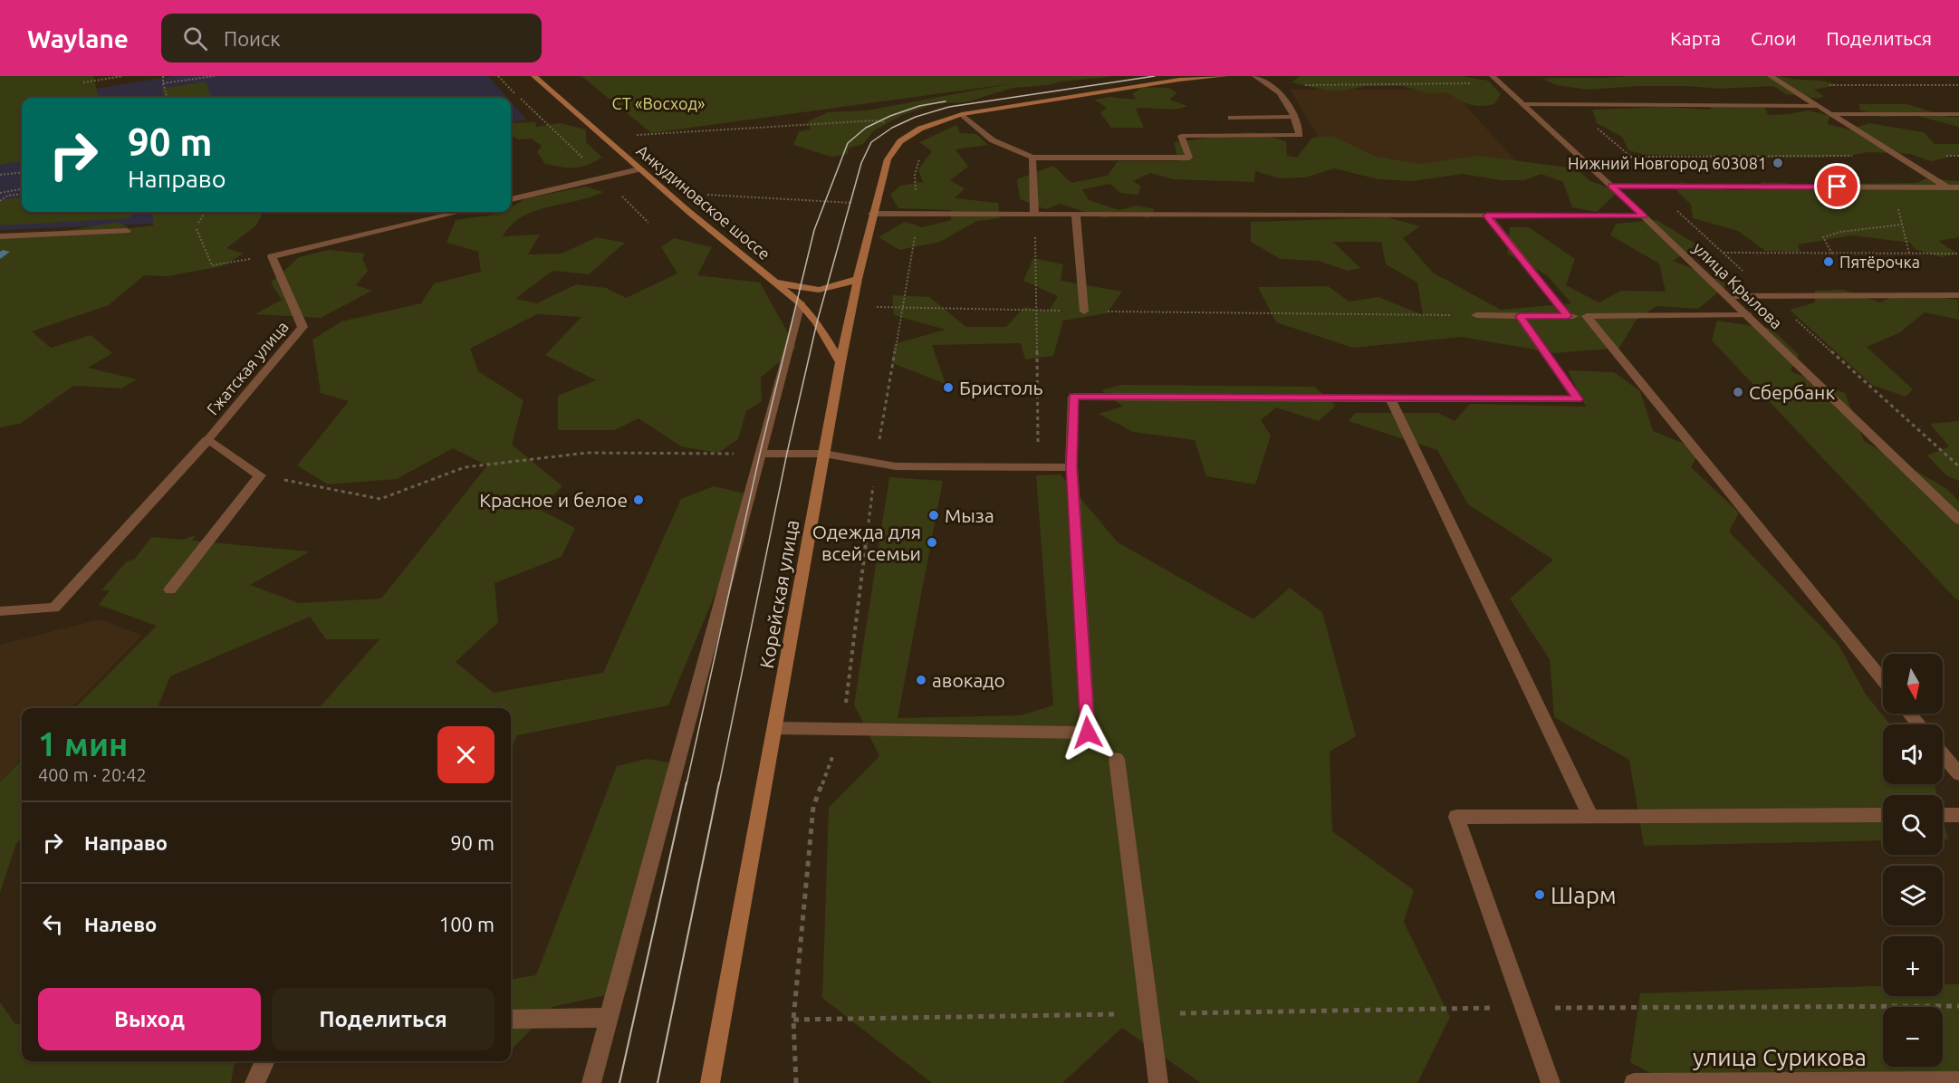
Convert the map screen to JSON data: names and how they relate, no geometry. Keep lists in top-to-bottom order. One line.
{"streets":{"street":["Анкудиновское шоссе","улица Крылова","Гжатская улица","Корейская улица","улица Сурикова"]},"crossings":[["Анкудиновское шоссе","Корейская улица"]],"parks":["СТ «Восход»"],"places":["Нижний Новгород 603081","Пятёрочка","Бристоль","Сбербанк","Красное и белое","Мыза","Одежда для всей семьи","авокадо","Шарм"],"north":"bottom","page":{"header":"Waylane","search":"Поиск","nav":["Карта","Слои","Поделиться"],"turn":["90 m","Направо"],"map_buttons":["+","−"],"heading":["1 мин","400 m · 20:42"],"list":[{"name":"Направо","value":"90 m"},{"name":"Налево","value":"100 m"}],"buttons":["Выход","Поделиться"]}}
